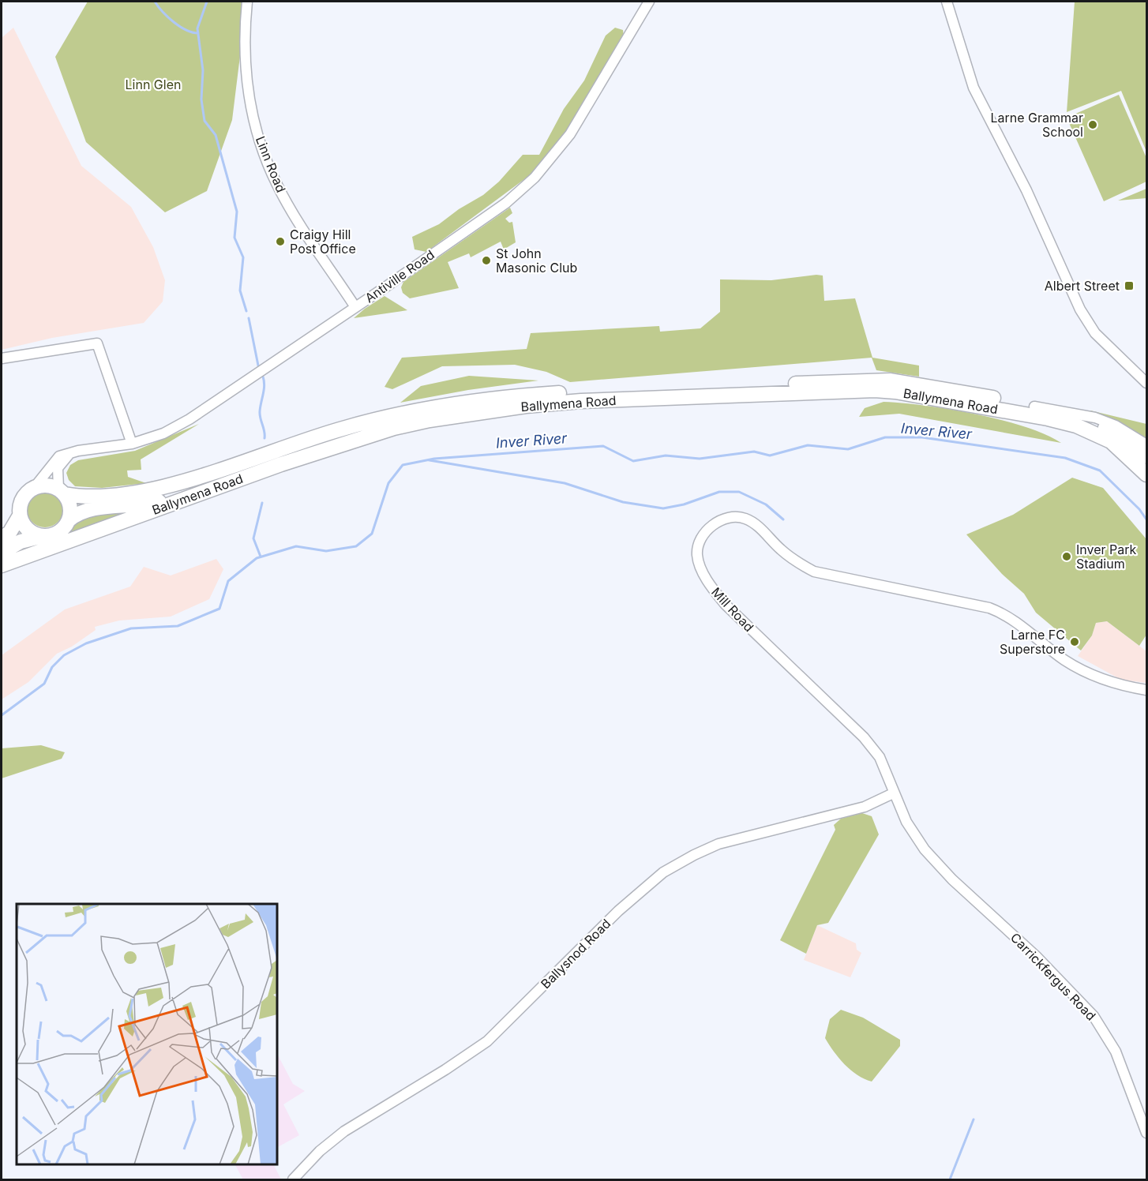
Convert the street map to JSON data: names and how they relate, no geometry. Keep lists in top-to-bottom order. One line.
{"streets":{"highway":["Ballymena Road"],"street":["Linn Road","Antiville Road","Mill Road","Ballysnod Road","Carrickfergus Road"]},"crossings":[["Linn Road","Antiville Road"],["Antiville Road","Ballymena Road"],["Mill Road","Ballysnod Road"],["Mill Road","Carrickfergus Road"]],"water":["Inver River"],"parks":["Linn Glen"],"places":{"other":["Larne Grammar School","Craigy Hill Post Office","St John Masonic Club","Inver Park Stadium","Larne FC Superstore"],"transit":["Albert Street"]}}
